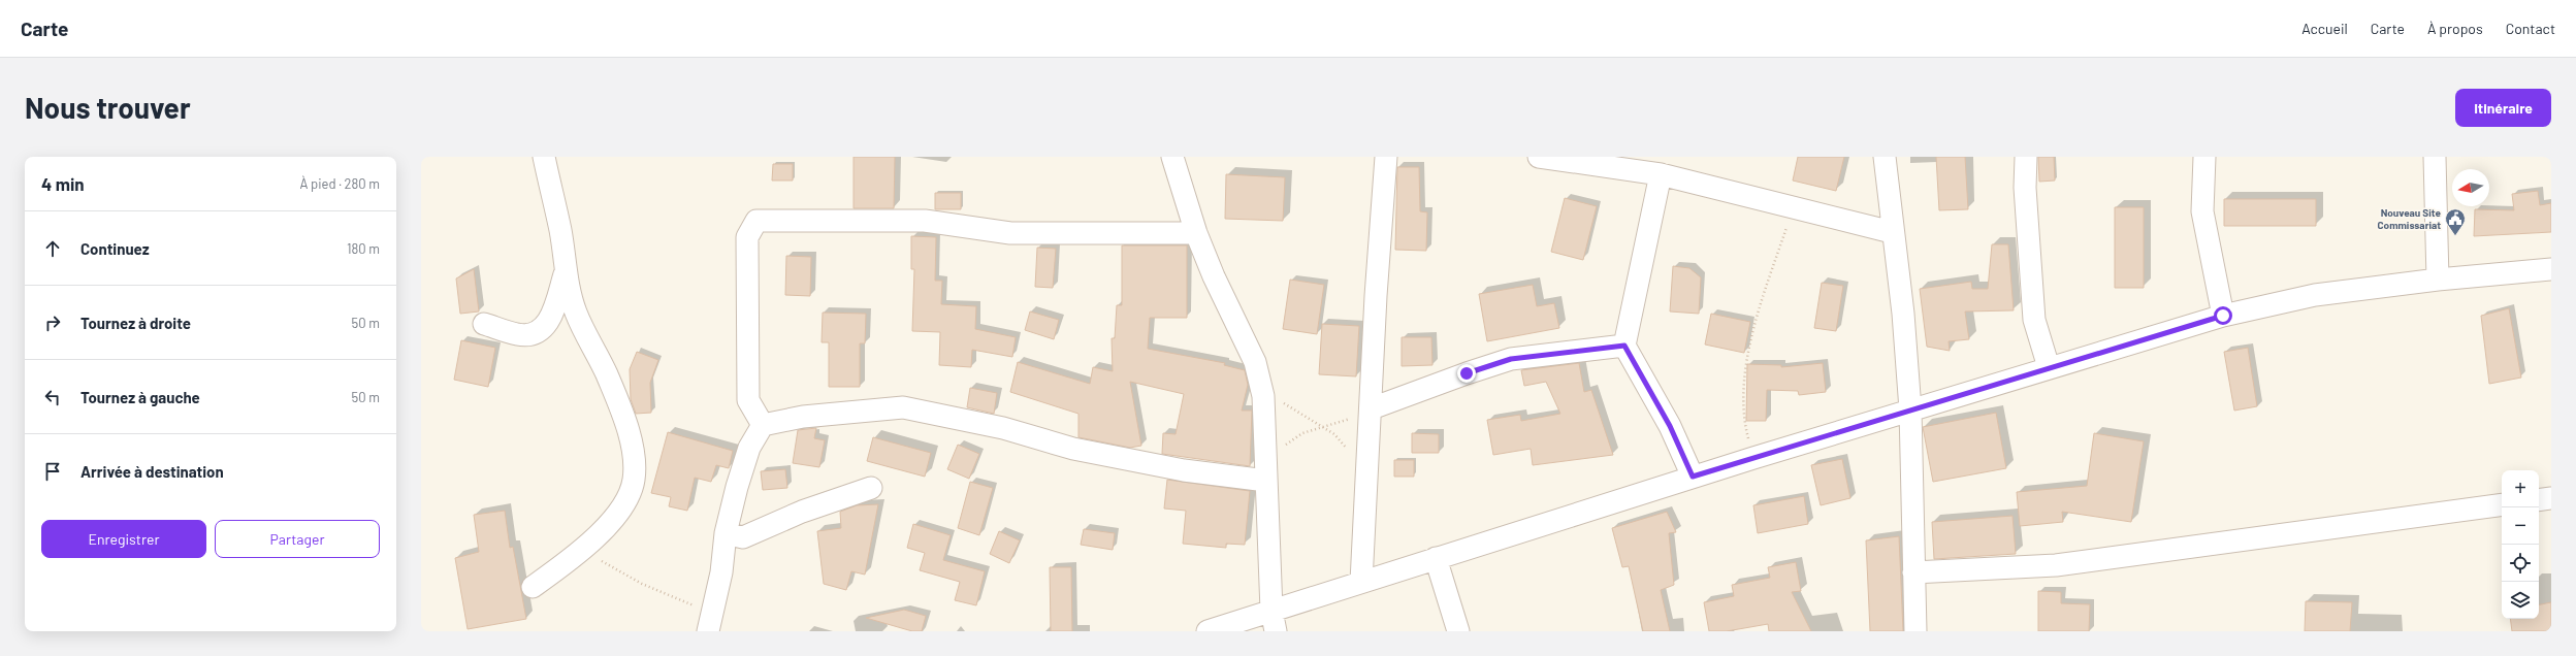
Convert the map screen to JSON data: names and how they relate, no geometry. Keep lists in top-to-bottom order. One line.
{"places":{"public building":["Nouveau Site Commissariat"]},"north":"left","page":{"header":"Carte","nav":["Accueil","Carte","À propos","Contact"],"buttons":["Itinéraire",["Enregistrer","Partager"]],"title":"Nous trouver","heading":["4 min","À pied · 280 m"],"list":[["Continuez","180 m"],["Tournez à droite","50 m"],["Tournez à gauche","50 m"],"Arrivée à destination"],"map_buttons":["+","−"]}}
